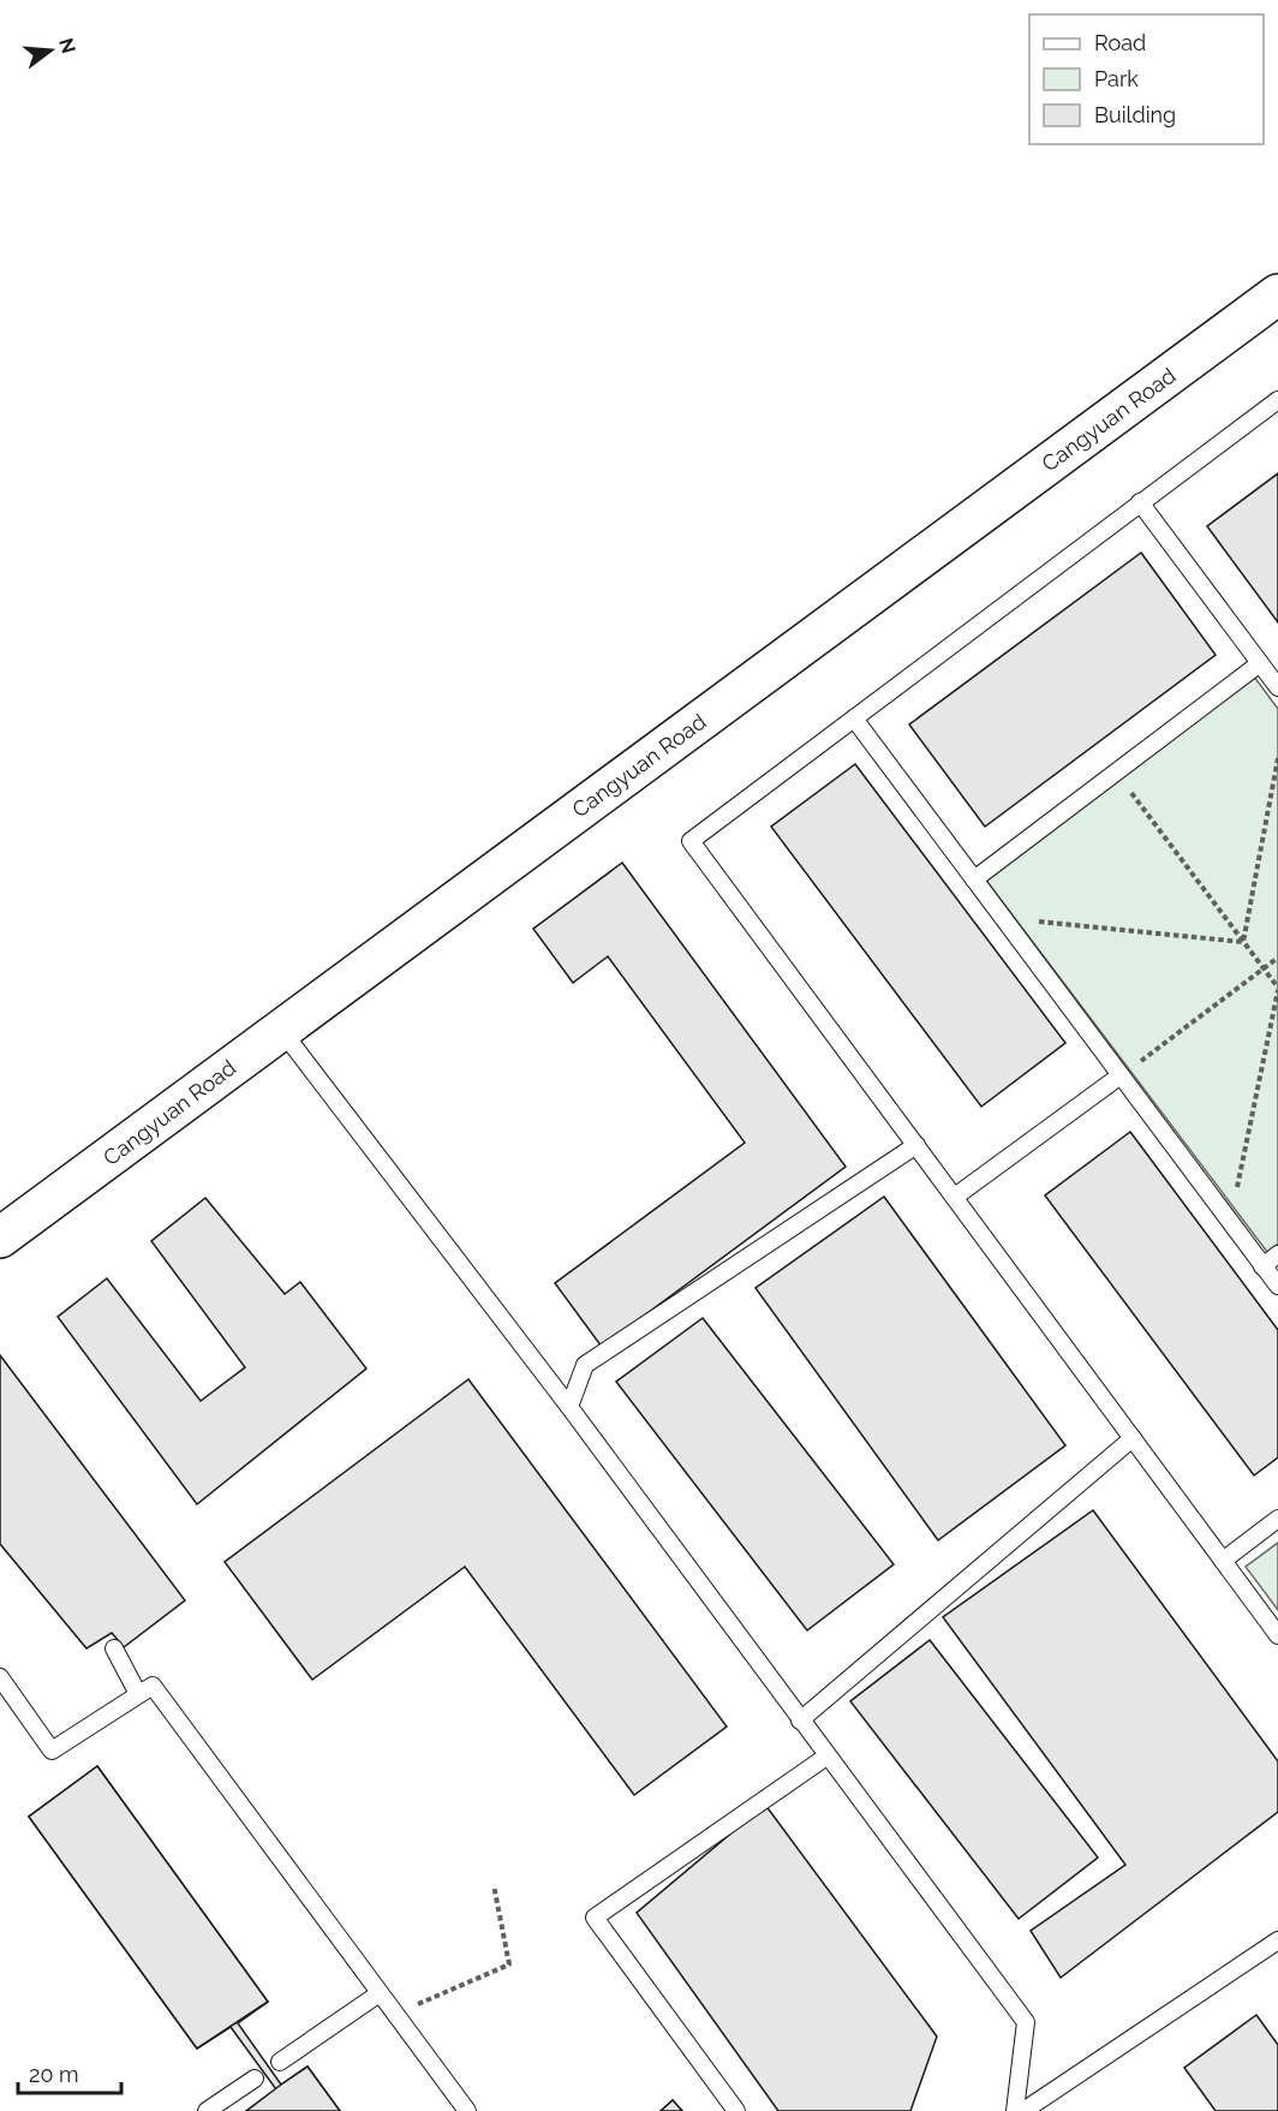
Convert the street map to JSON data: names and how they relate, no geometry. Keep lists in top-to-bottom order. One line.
{"streets":{"street":["Cangyuan Road"]},"legend":["Road","Park","Building"],"scale_bar":"20 m","north":"right"}
